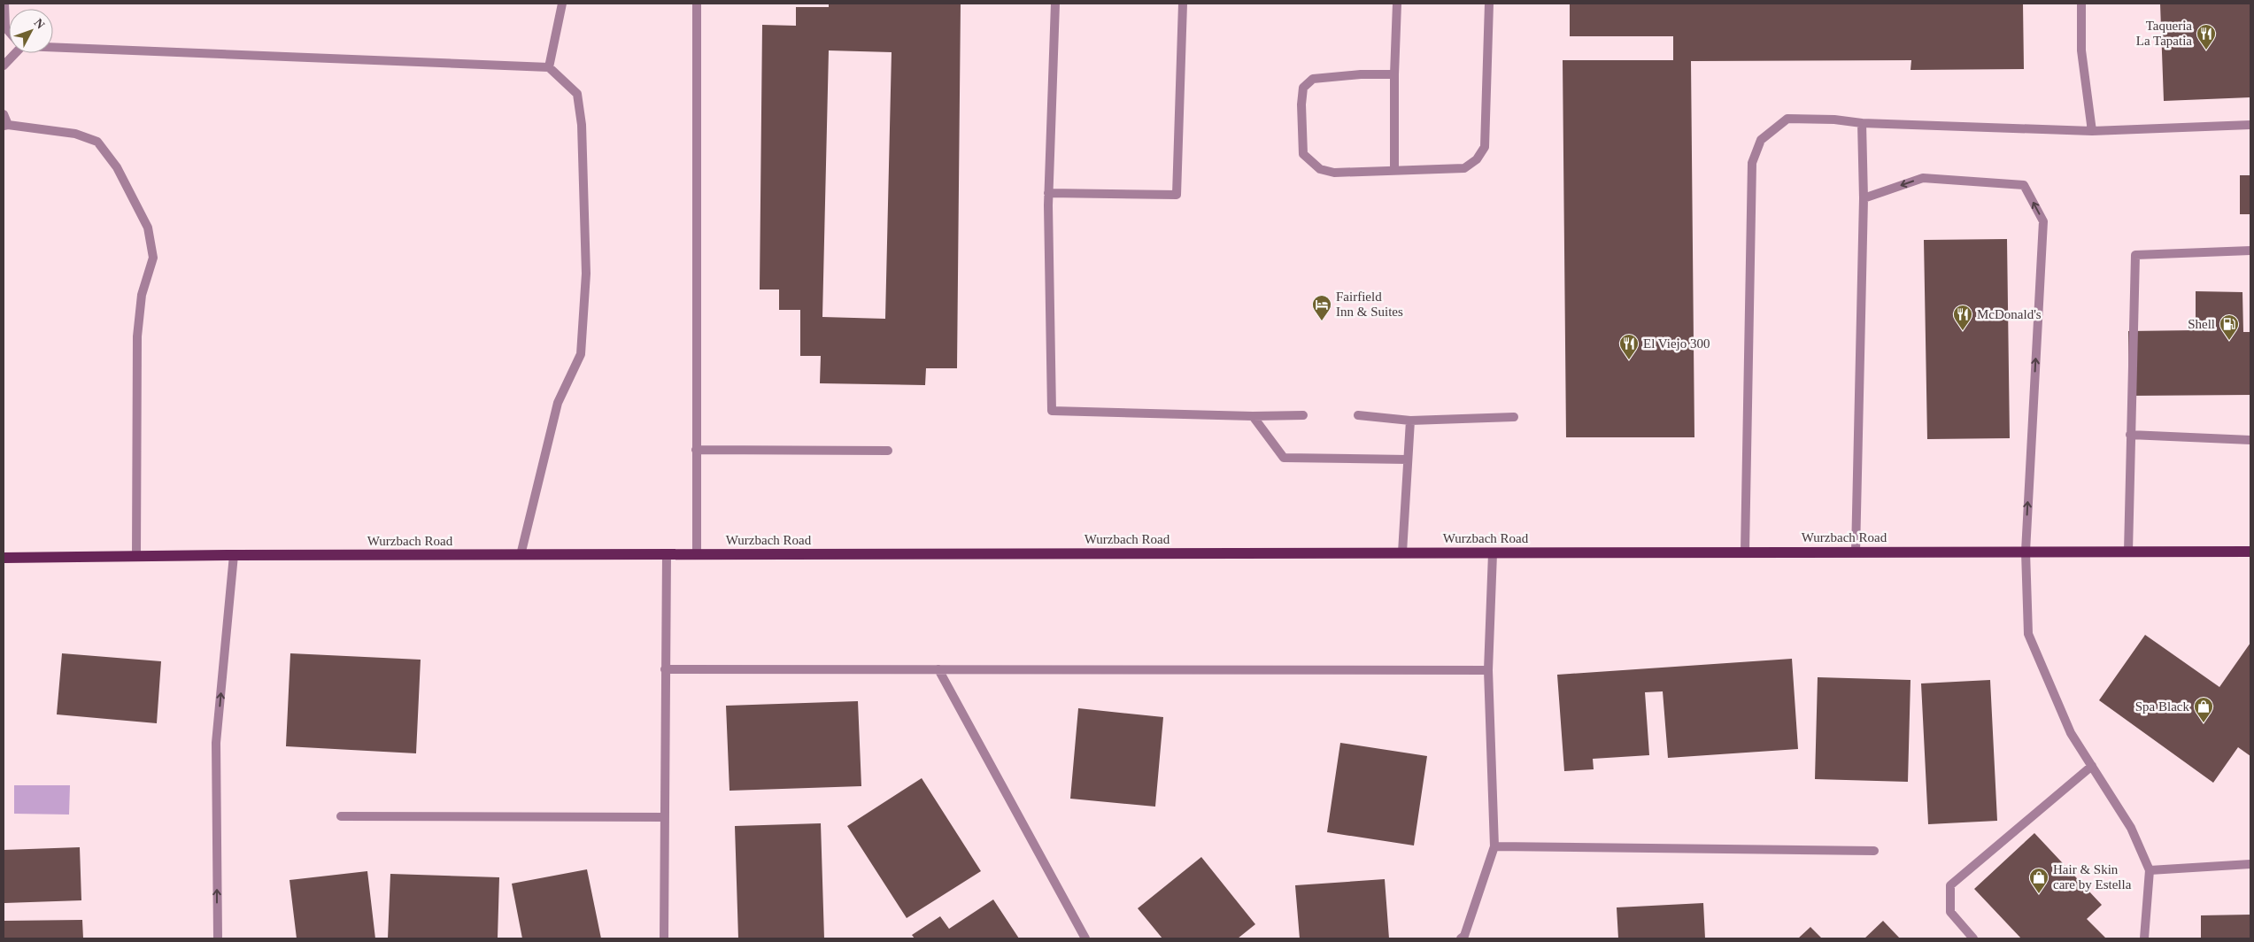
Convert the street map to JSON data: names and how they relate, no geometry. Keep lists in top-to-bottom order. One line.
{"streets":{"main road":["Wurzbach Road"]},"places":{"restaurant":["Taqueria La Tapatia","McDonald's","El Viejo 300"],"hotel":["Fairfield Inn & Suites"],"fuel station":["Shell"],"shop":["Spa Black","Hair & Skin care by Estella"]},"north":"top right"}
